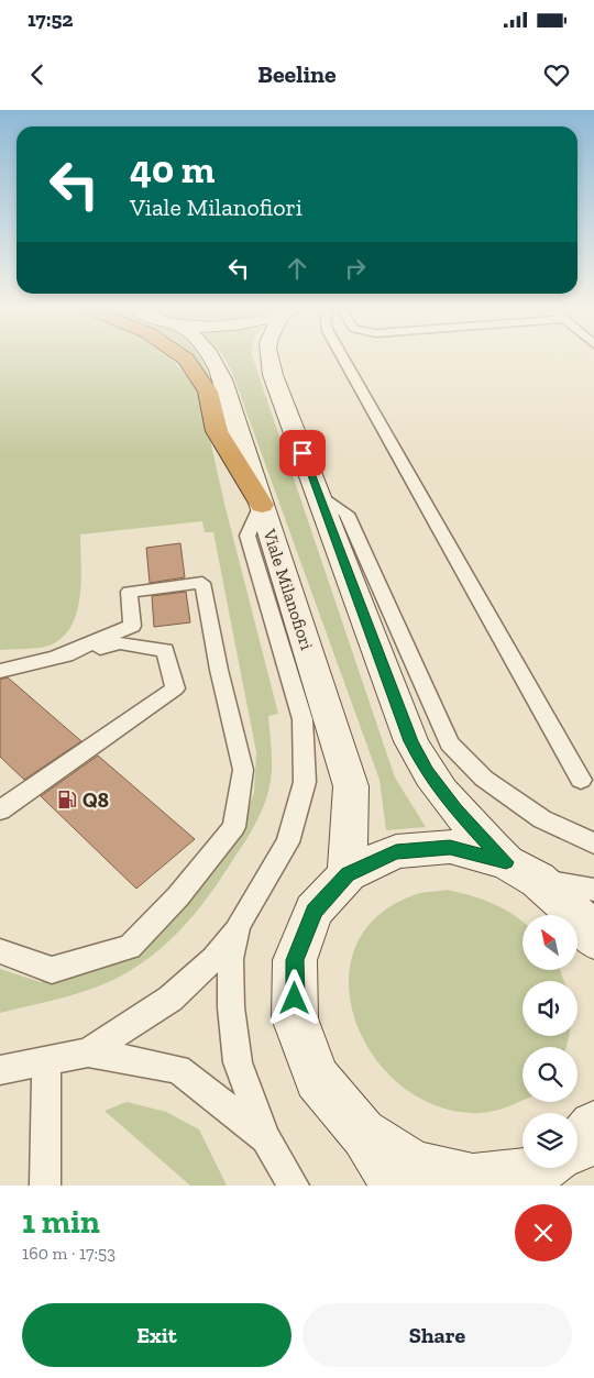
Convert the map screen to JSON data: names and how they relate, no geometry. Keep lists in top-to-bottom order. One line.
{"streets":{"main road":["Viale Milanofiori"]},"places":{"fuel station":["Q8"]},"north":"top left","page":{"status":"17:52","header":"Beeline","turn":["40 m","Viale Milanofiori"],"heading":["1 min","160 m · 17:53"],"buttons":["Exit","Share"]}}
